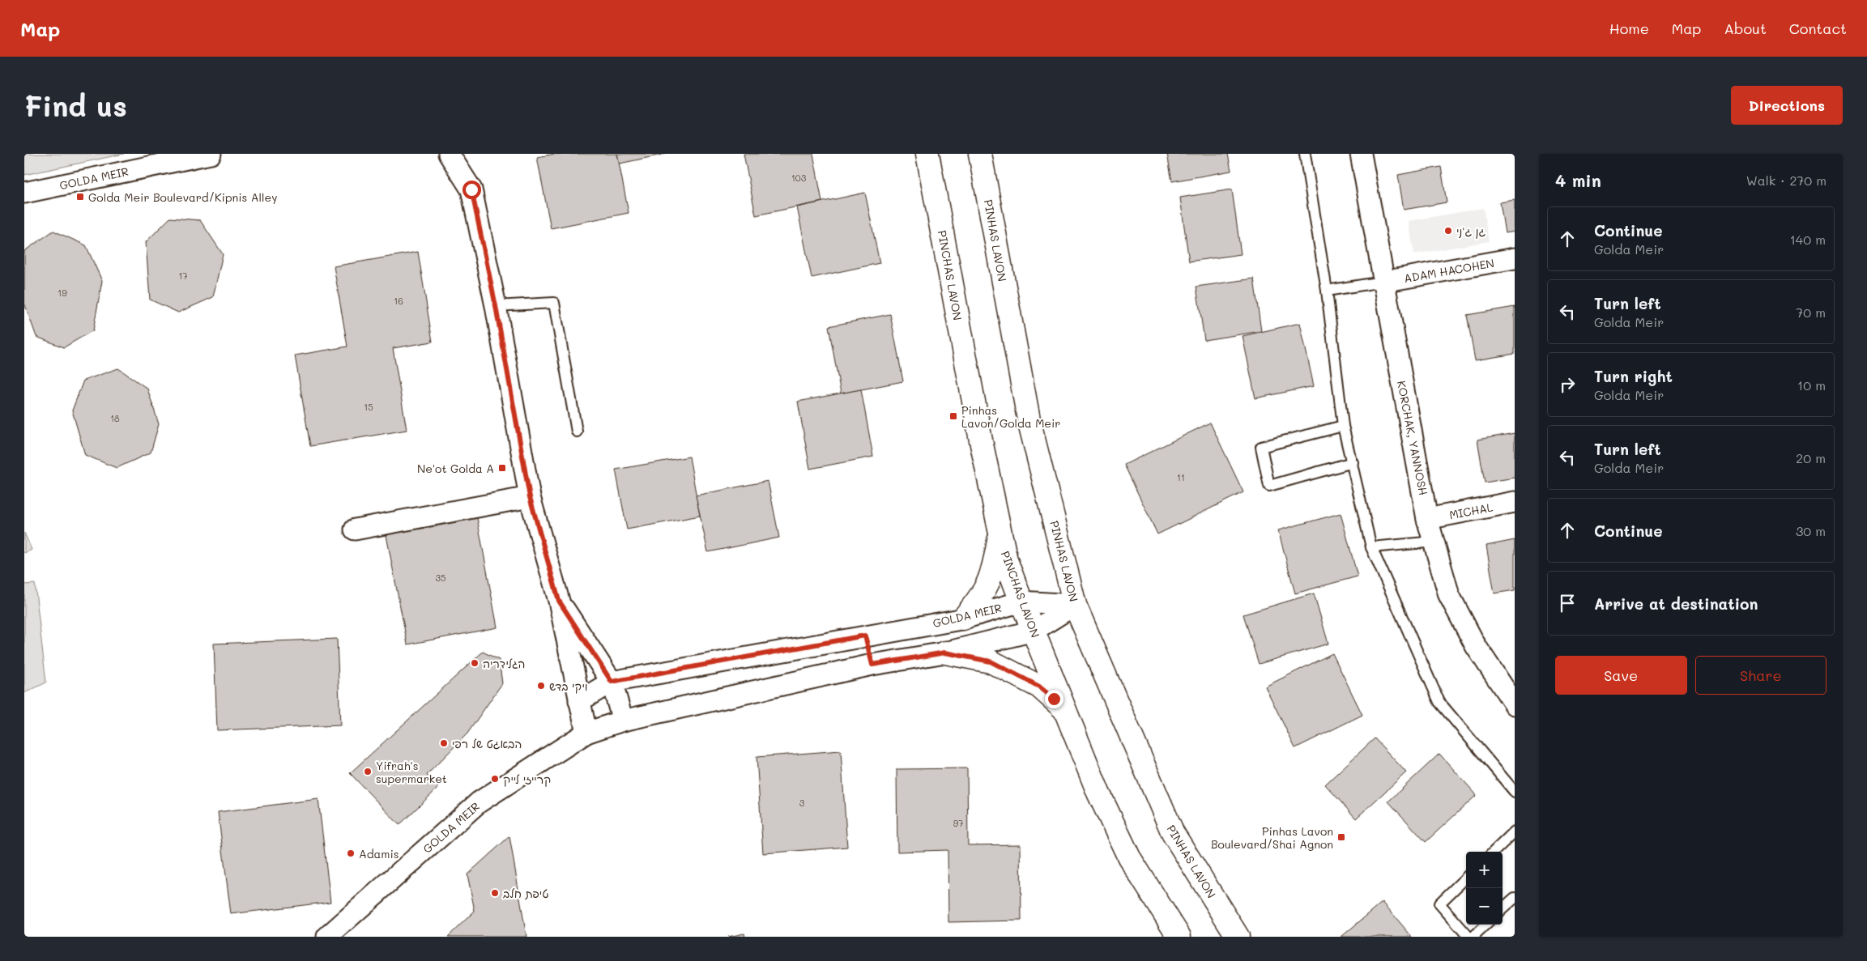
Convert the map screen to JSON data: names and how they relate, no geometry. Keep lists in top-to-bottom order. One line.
{"streets":{"main road":["PINHAS LAVON","PINCHAS LAVON"],"street":["GOLDA MEIR","ADAM HACOHEN","KORCHAK, YANNOSH","MICHAL"]},"crossings":[["GOLDA MEIR","PINHAS LAVON"],["GOLDA MEIR","PINCHAS LAVON"],["ADAM HACOHEN","KORCHAK, YANNOSH"],["KORCHAK, YANNOSH","MICHAL"]],"places":{"transit":["Golda Meir Boulevard/Kipnis Alley","Pinhas Lavon/Golda Meir","Ne'ot Golda A","Pinhas Lavon Boulevard/Shai Agnon"],"other":["גן ג'ני","הגלידריה","ויקי בדש","הבאגט של רפי","Yifrah's supermarket","קרייזי לייק","Adamis","טיפת חלב"]},"house_numbers":["103","17","19","16","15","18","11","35","3","97"],"page":{"header":"Map","nav":["Home","Map","About","Contact"],"buttons":["Directions",["Save","Share"]],"title":"Find us","heading":["4 min","Walk · 270 m"],"list":[["Continue","Golda Meir","140 m"],["Turn left","Golda Meir","70 m"],["Turn right","Golda Meir","10 m"],["Turn left","Golda Meir","20 m"],["Continue","30 m"],"Arrive at destination"],"map_buttons":["+","−"]}}
